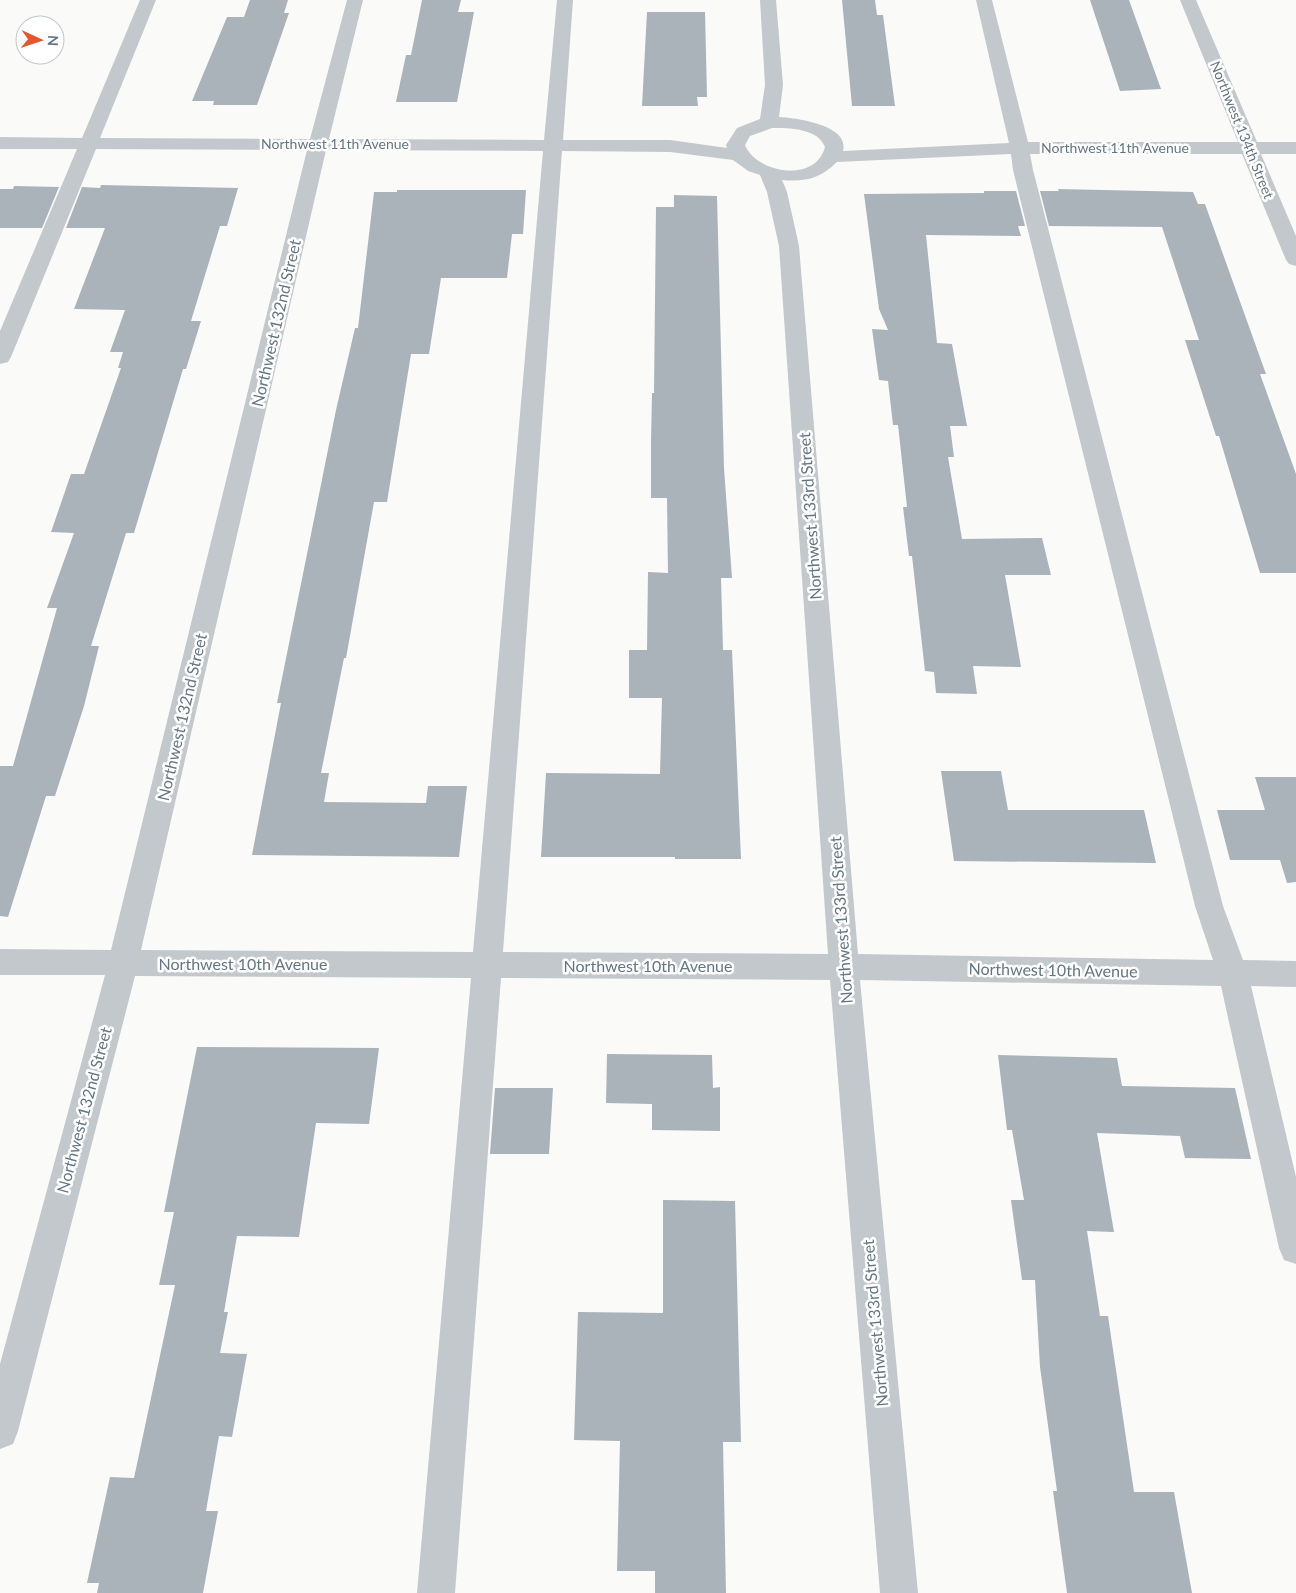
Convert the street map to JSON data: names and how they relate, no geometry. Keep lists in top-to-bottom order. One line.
{"streets":{"street":["Northwest 134th Street","Northwest 11th Avenue","Northwest 132nd Street","Northwest 133rd Street","Northwest 10th Avenue"]},"crossings":[["Northwest 134th Street","Northwest 11th Avenue"],["Northwest 11th Avenue","Northwest 132nd Street"],["Northwest 11th Avenue","Northwest 133rd Street"],["Northwest 132nd Street","Northwest 10th Avenue"],["Northwest 133rd Street","Northwest 10th Avenue"]],"north":"right"}
